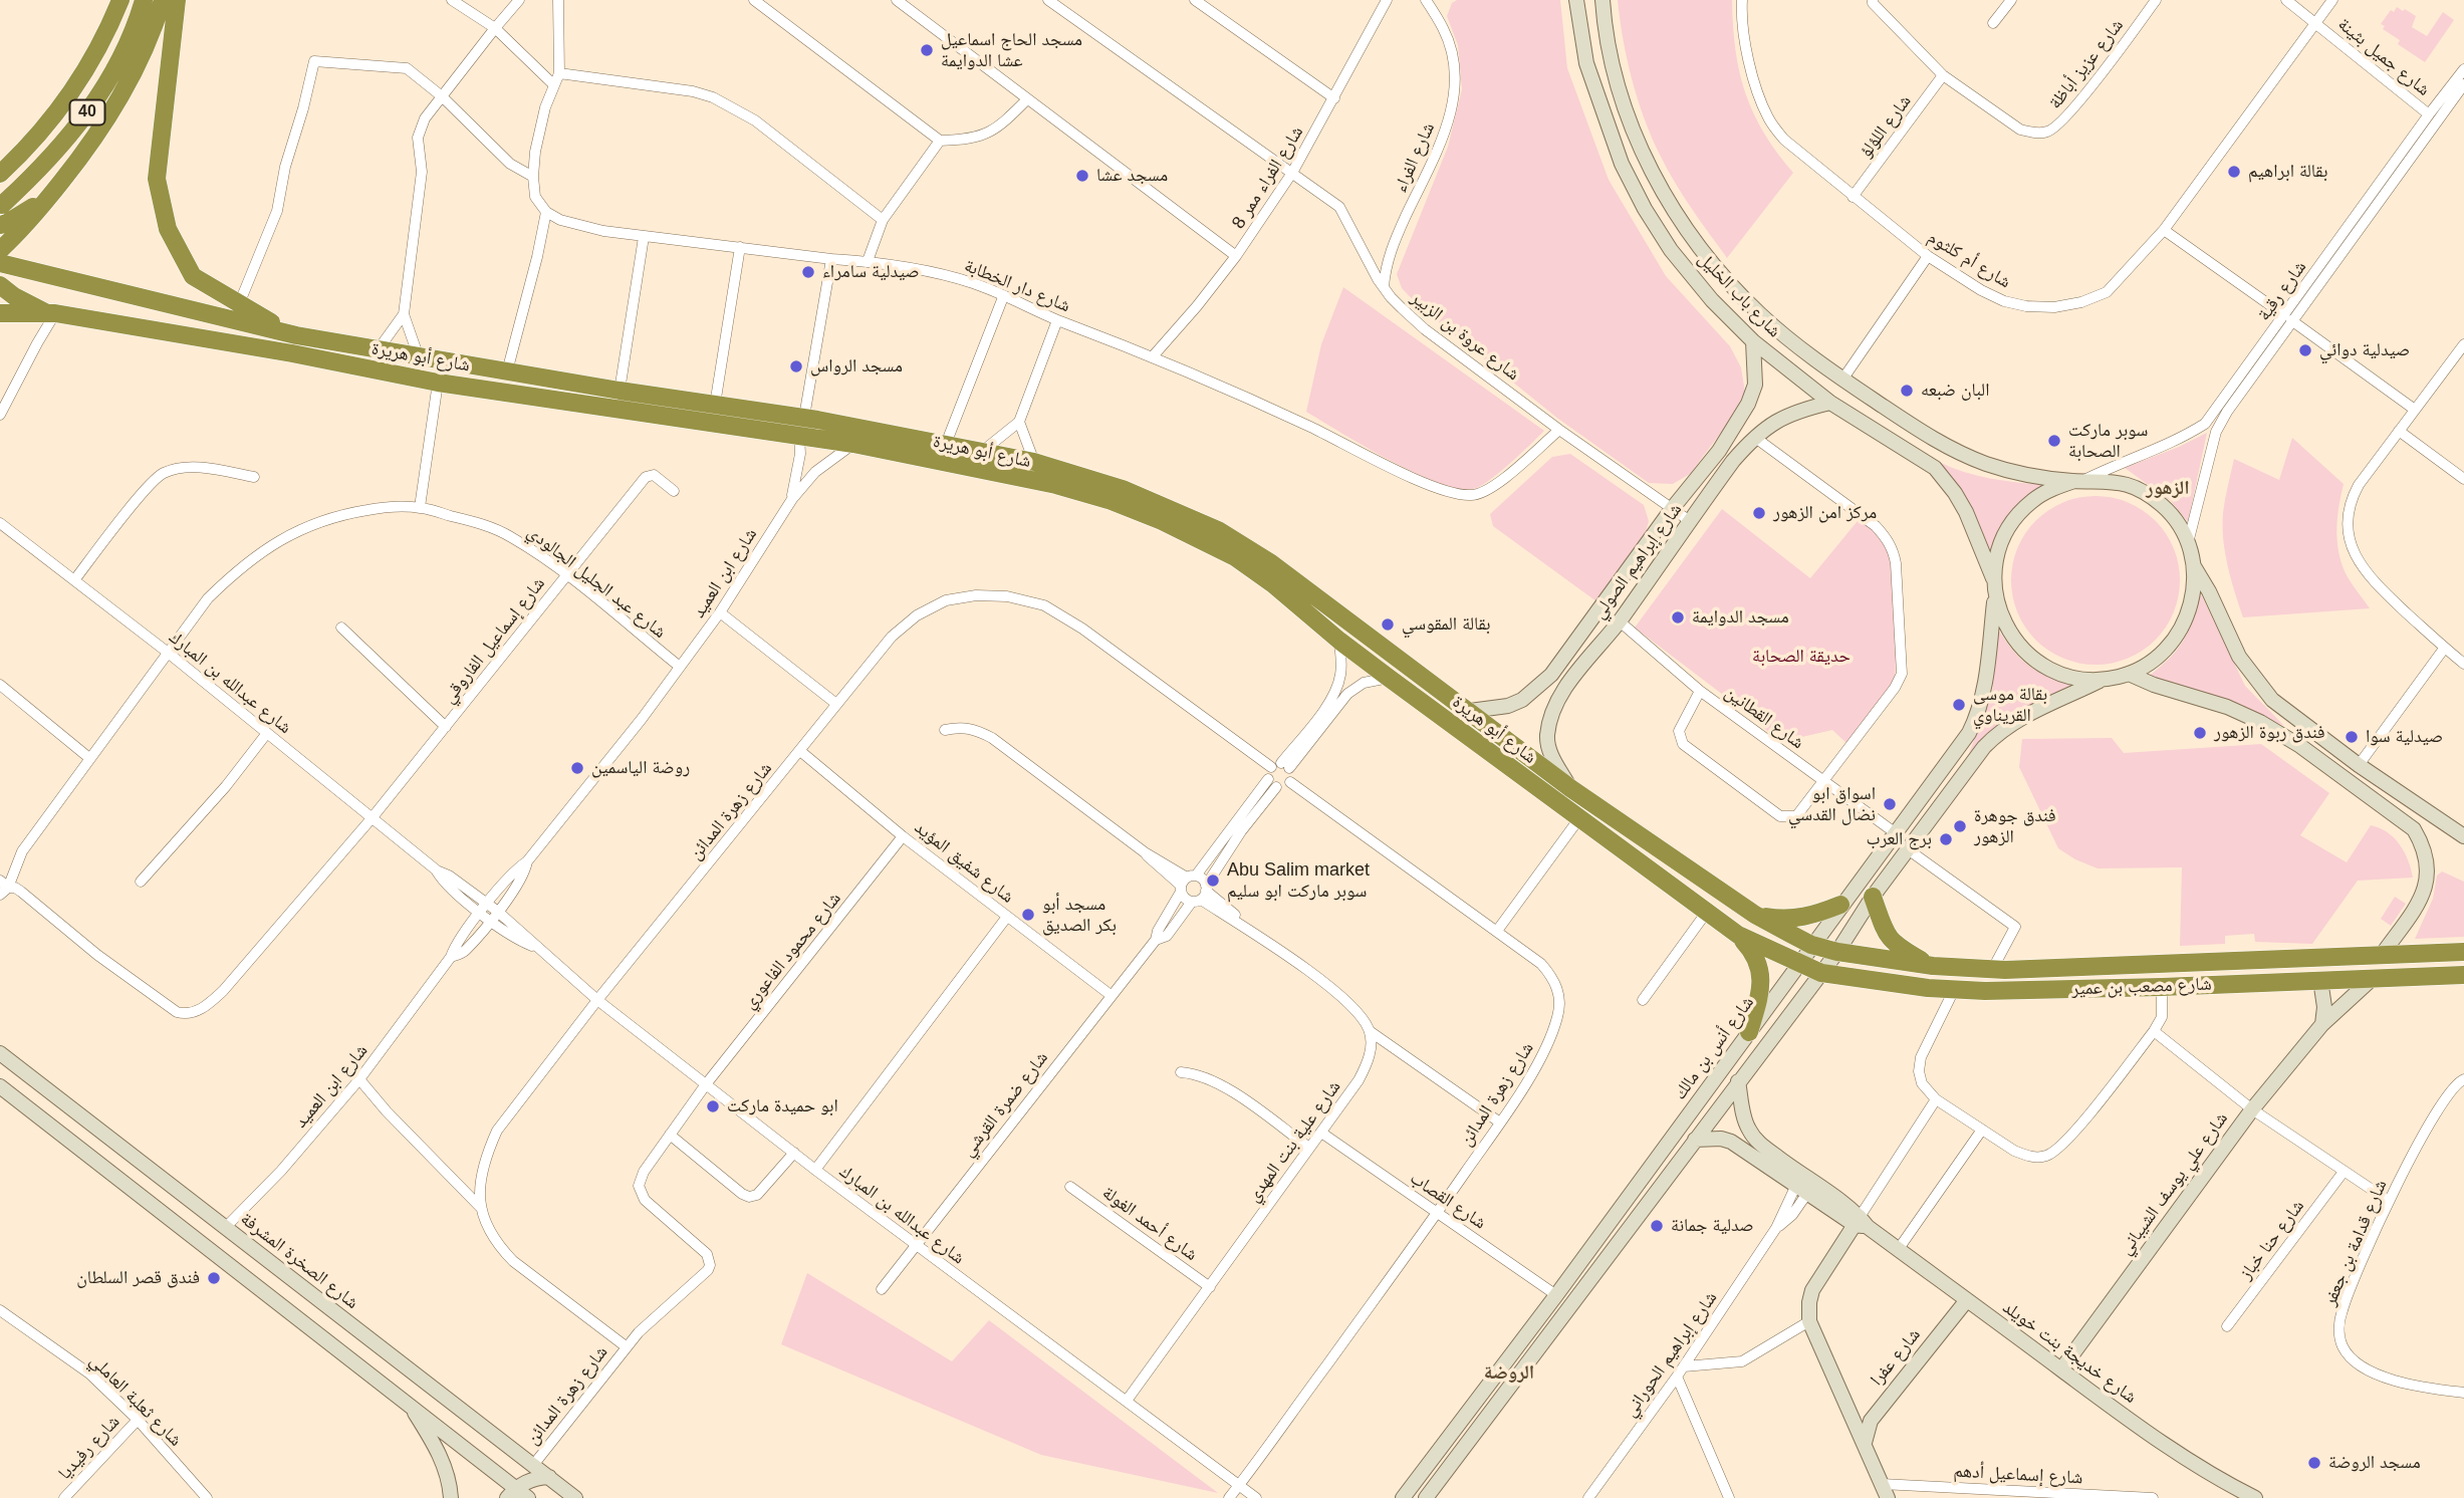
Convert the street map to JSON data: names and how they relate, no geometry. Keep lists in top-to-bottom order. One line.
{"streets":{"highway":["40","شارع أبو هريرة","شارع مصعب بن عمير"],"main road":["شارع باب الخليل","شارع إبراهيم الصولي","شارع أنس بن مالك","شارع علي يوسف الشيباني","شارع الصخرة المشرفة","شارع خديجة بنت خويلد","شارع عفرا"],"street":["شارع جميل بثينة","شارع عزيز أباظة","شارع اللؤلؤ","شارع الفراء","شارع الفراء ممر 8","شارع أم كلثوم","شارع دار الخطابة","شارع رقية","شارع عروة بن الزبير","شارع ابن العميد","شارع عبد الجليل الجالودي","شارع إسماعيل الفاروقي","شارع عبدالله بن المبارك","شارع القطانين","شارع زهرة المدائن","شارع شفيق المؤيد","شارع محمود الفاعوري","شارع ضمرة القرشي","شارع علية بنت المهدي","شارع القصاب","شارع أحمد الغولة","شارع حنا خباز","شارع قدامة بن جعفر","شارع إبراهيم الحوراني","شارع ثعلبة العاملي","شارع رفيديا","شارع إسماعيل أدهم"]},"crossings":[["شارع جميل بثينة","شارع أم كلثوم"],["شارع جميل بثينة","شارع رقية"],["شارع عزيز أباظة","شارع اللؤلؤ"],["شارع اللؤلؤ","شارع أم كلثوم"],["شارع الفراء","شارع عروة بن الزبير"],["شارع الفراء ممر 8","شارع دار الخطابة"],["شارع الفراء ممر 8","شارع عروة بن الزبير"],["شارع دار الخطابة","شارع عروة بن الزبير"],["شارع رقية","شارع باب الخليل"],["شارع رقية","شارع أنس بن مالك"],["شارع باب الخليل","شارع إبراهيم الصولي"],["شارع باب الخليل","شارع أنس بن مالك"],["شارع عروة بن الزبير","شارع إبراهيم الصولي"],["شارع أبو هريرة","شارع إبراهيم الصولي"],["شارع أبو هريرة","شارع ابن العميد"],["شارع أبو هريرة","شارع مصعب بن عمير"],["شارع أبو هريرة","شارع أنس بن مالك"],["شارع إبراهيم الصولي","شارع القطانين"],["شارع ابن العميد","شارع عبد الجليل الجالودي"],["شارع ابن العميد","شارع عبدالله بن المبارك"],["شارع ابن العميد","شارع الصخرة المشرفة"],["شارع عبد الجليل الجالودي","شارع إسماعيل الفاروقي"],["شارع عبد الجليل الجالودي","شارع عبدالله بن المبارك"],["شارع إسماعيل الفاروقي","شارع عبدالله بن المبارك"],["شارع عبدالله بن المبارك","شارع زهرة المدائن"],["شارع عبدالله بن المبارك","شارع محمود الفاعوري"],["شارع عبدالله بن المبارك","شارع ضمرة القرشي"],["شارع عبدالله بن المبارك","شارع علية بنت المهدي"],["شارع القطانين","شارع أنس بن مالك"],["شارع زهرة المدائن","شارع شفيق المؤيد"],["شارع زهرة المدائن","شارع محمود الفاعوري"],["شارع زهرة المدائن","شارع القصاب"],["شارع زهرة المدائن","شارع الصخرة المشرفة"],["شارع شفيق المؤيد","شارع محمود الفاعوري"],["شارع شفيق المؤيد","شارع ضمرة القرشي"],["شارع مصعب بن عمير","شارع علي يوسف الشيباني"],["شارع أنس بن مالك","شارع القصاب"],["شارع علية بنت المهدي","شارع القصاب"],["شارع علية بنت المهدي","شارع أحمد الغولة"],["شارع علي يوسف الشيباني","شارع خديجة بنت خويلد"],["شارع خديجة بنت خويلد","شارع إبراهيم الحوراني"],["شارع خديجة بنت خويلد","شارع عفرا"],["شارع ثعلبة العاملي","شارع رفيديا"]],"districts":["الزهور","الروضة"],"parks":["حديقة الصحابة"],"places":["مسجد الحاج اسماعيل عشا الدوايمة","بقالة ابراهيم","مسجد عشا","صيدلية سامراء","صيدلية دوائي","مسجد الرواس","البان ضبعه","سوبر ماركت الصحابة","مركز امن الزهور","مسجد الدوايمة","بقالة المقوسي","بقالة موسى القريناوي","فندق ربوة الزهور","صيدلية سوا","روضة الياسمين","اسواق ابو نضال القدسي","فندق جوهرة الزهور","برج العرب","Abu Salim market سوبر ماركت ابو سليم","مسجد أبو بكر الصديق","ابو حميدة ماركت","صدلية جمانة","فندق قصر السلطان","مسجد الروضة"]}
